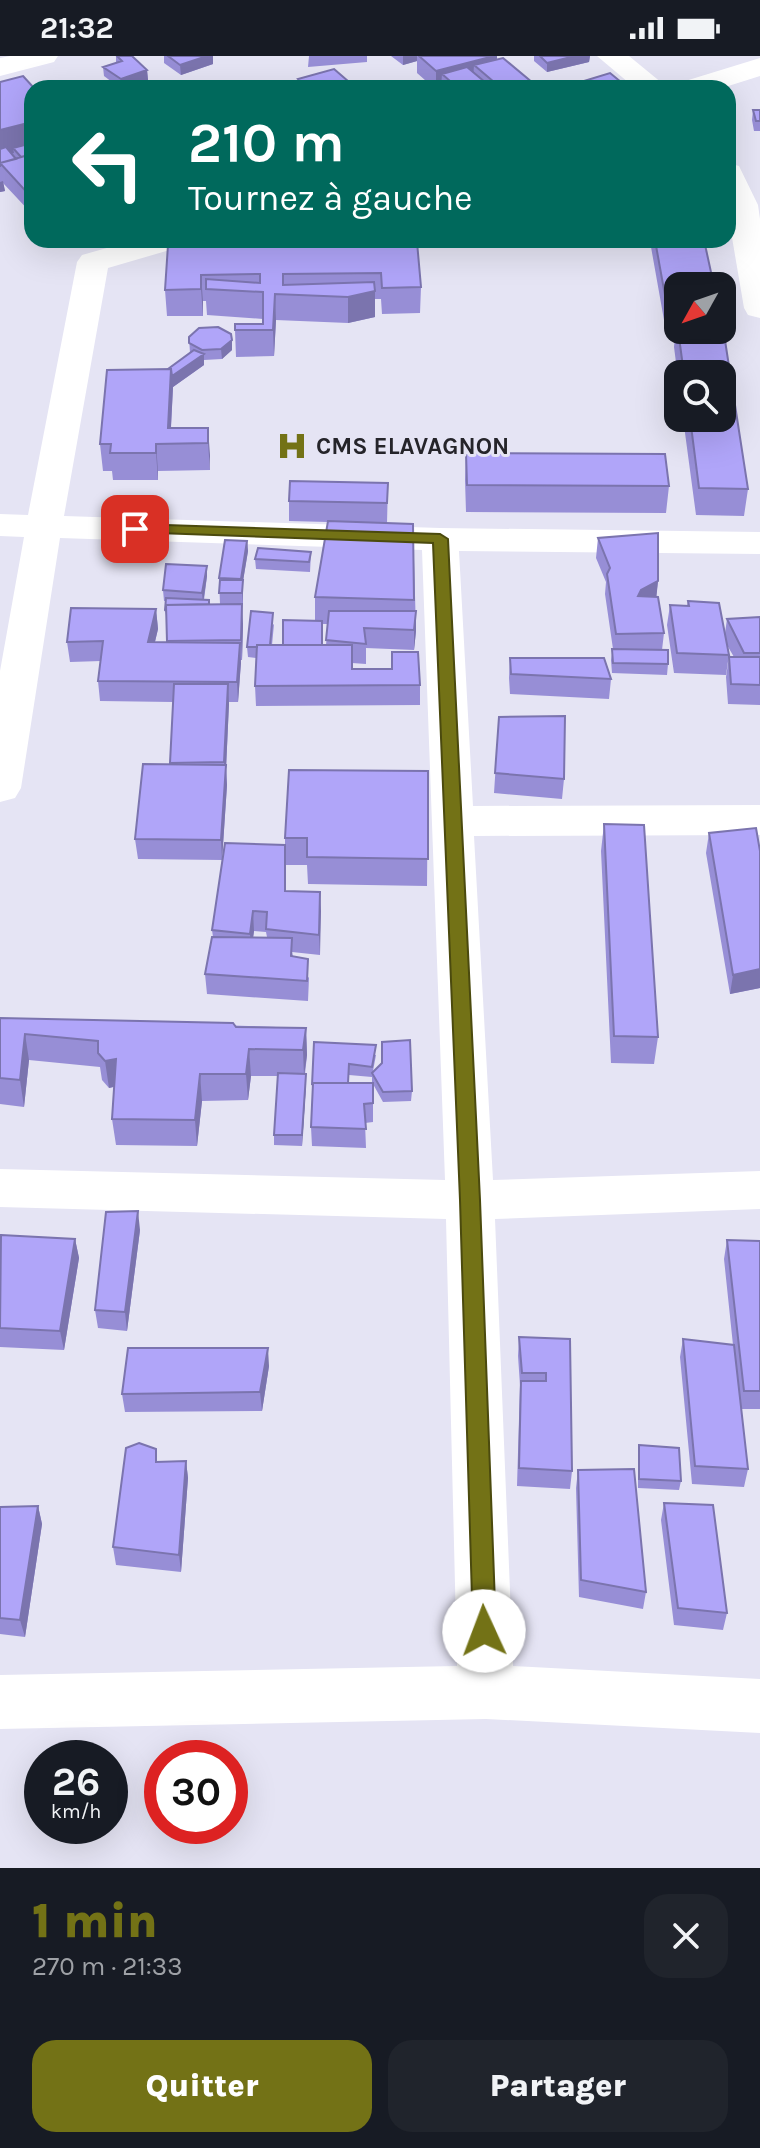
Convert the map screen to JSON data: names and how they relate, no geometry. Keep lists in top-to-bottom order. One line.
{"places":{"hospital":["CMS ELAVAGNON"]},"north":"bottom left","page":{"status":"21:32","turn":["210 m","Tournez à gauche"],"speed":"26 km/h","limit":"30","heading":["1 min","270 m · 21:33"],"buttons":["Quitter","Partager"]}}
